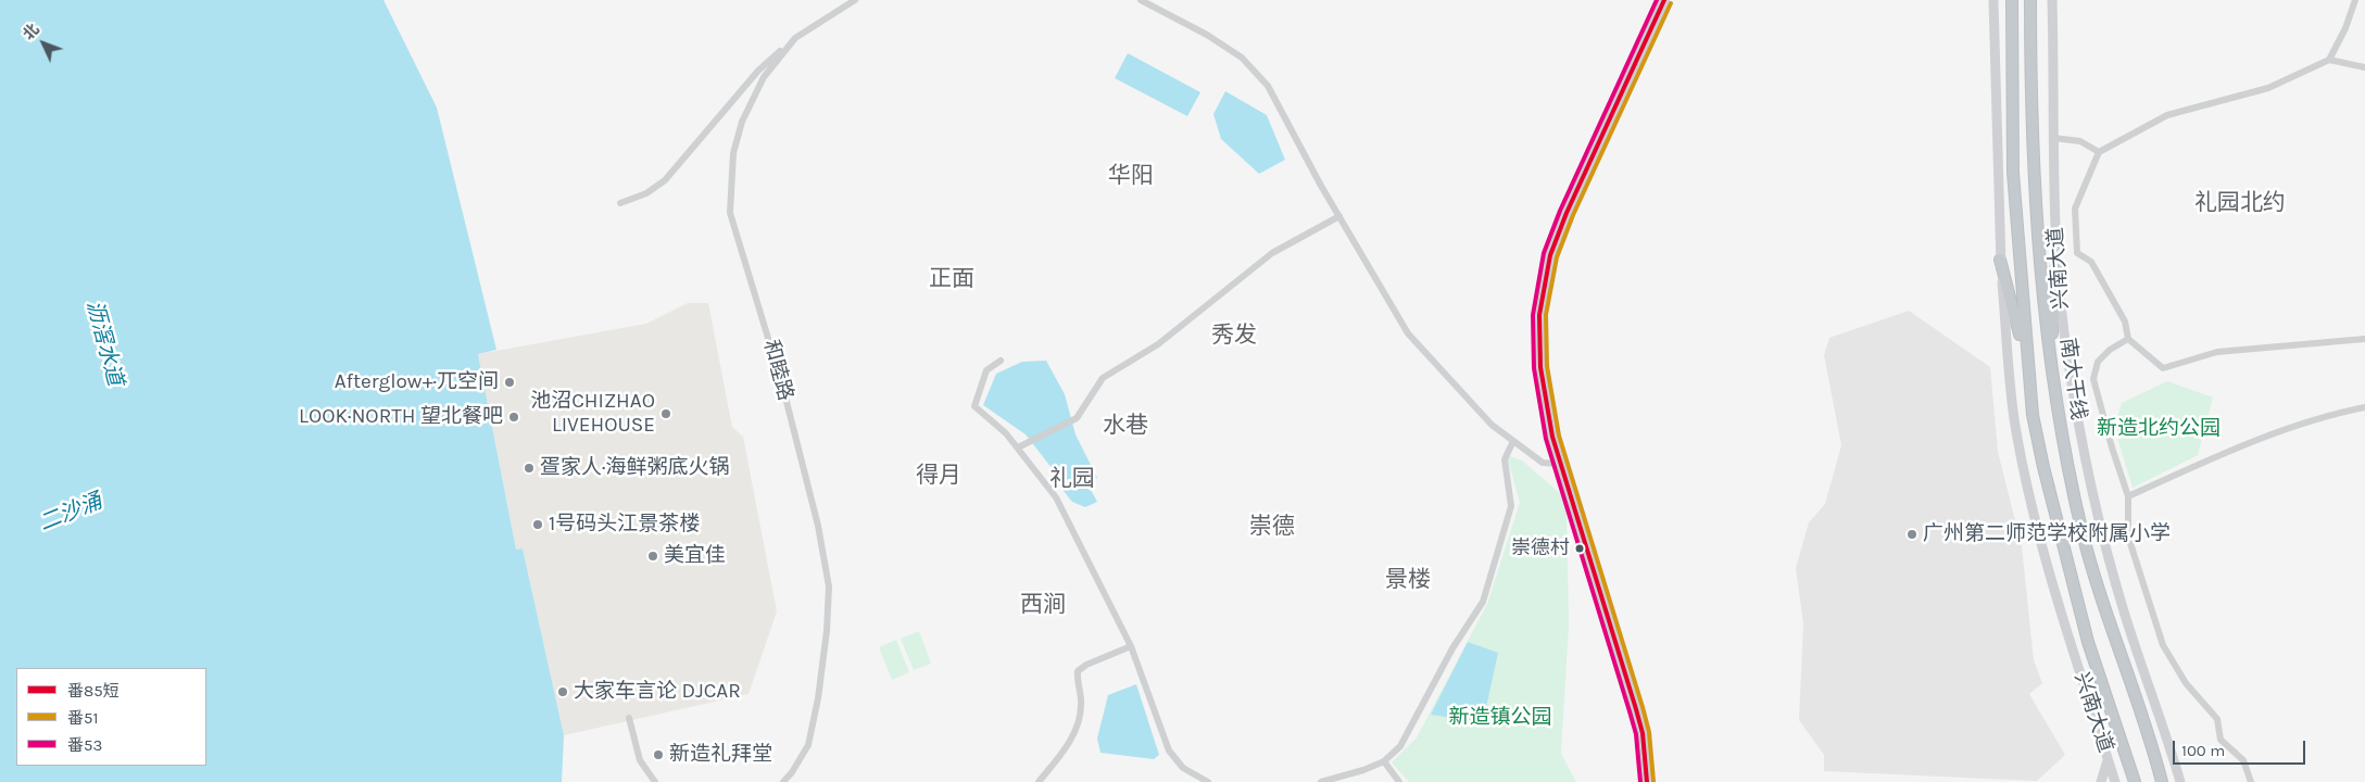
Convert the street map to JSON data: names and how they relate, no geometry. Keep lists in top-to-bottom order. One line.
{"streets":{"highway":["南大干线"],"main road":["兴南大道"],"street":["和睦路"]},"districts":["华阳","礼园北约","正面","秀发","水巷","得月","礼园","崇德","景楼","西涧"],"water":["沥滘水道","二沙涌"],"parks":["新造北约公园","新造镇公园"],"places":["Afterglow+·兀空间","池沼CHIZHAO LIVEHOUSE","LOOK·NORTH 望北餐吧","疍家人·海鲜粥底火锅","1号码头江景茶楼","广州第二师范学校附属小学","崇德村","美宜佳","大家车言论 DJCAR","新造礼拜堂"],"lines":["transit line 番85短","transit line 番53","transit line 番51"],"legend":["番85短","番51","番53"],"scale_bar":"100 m","north":"top left"}
